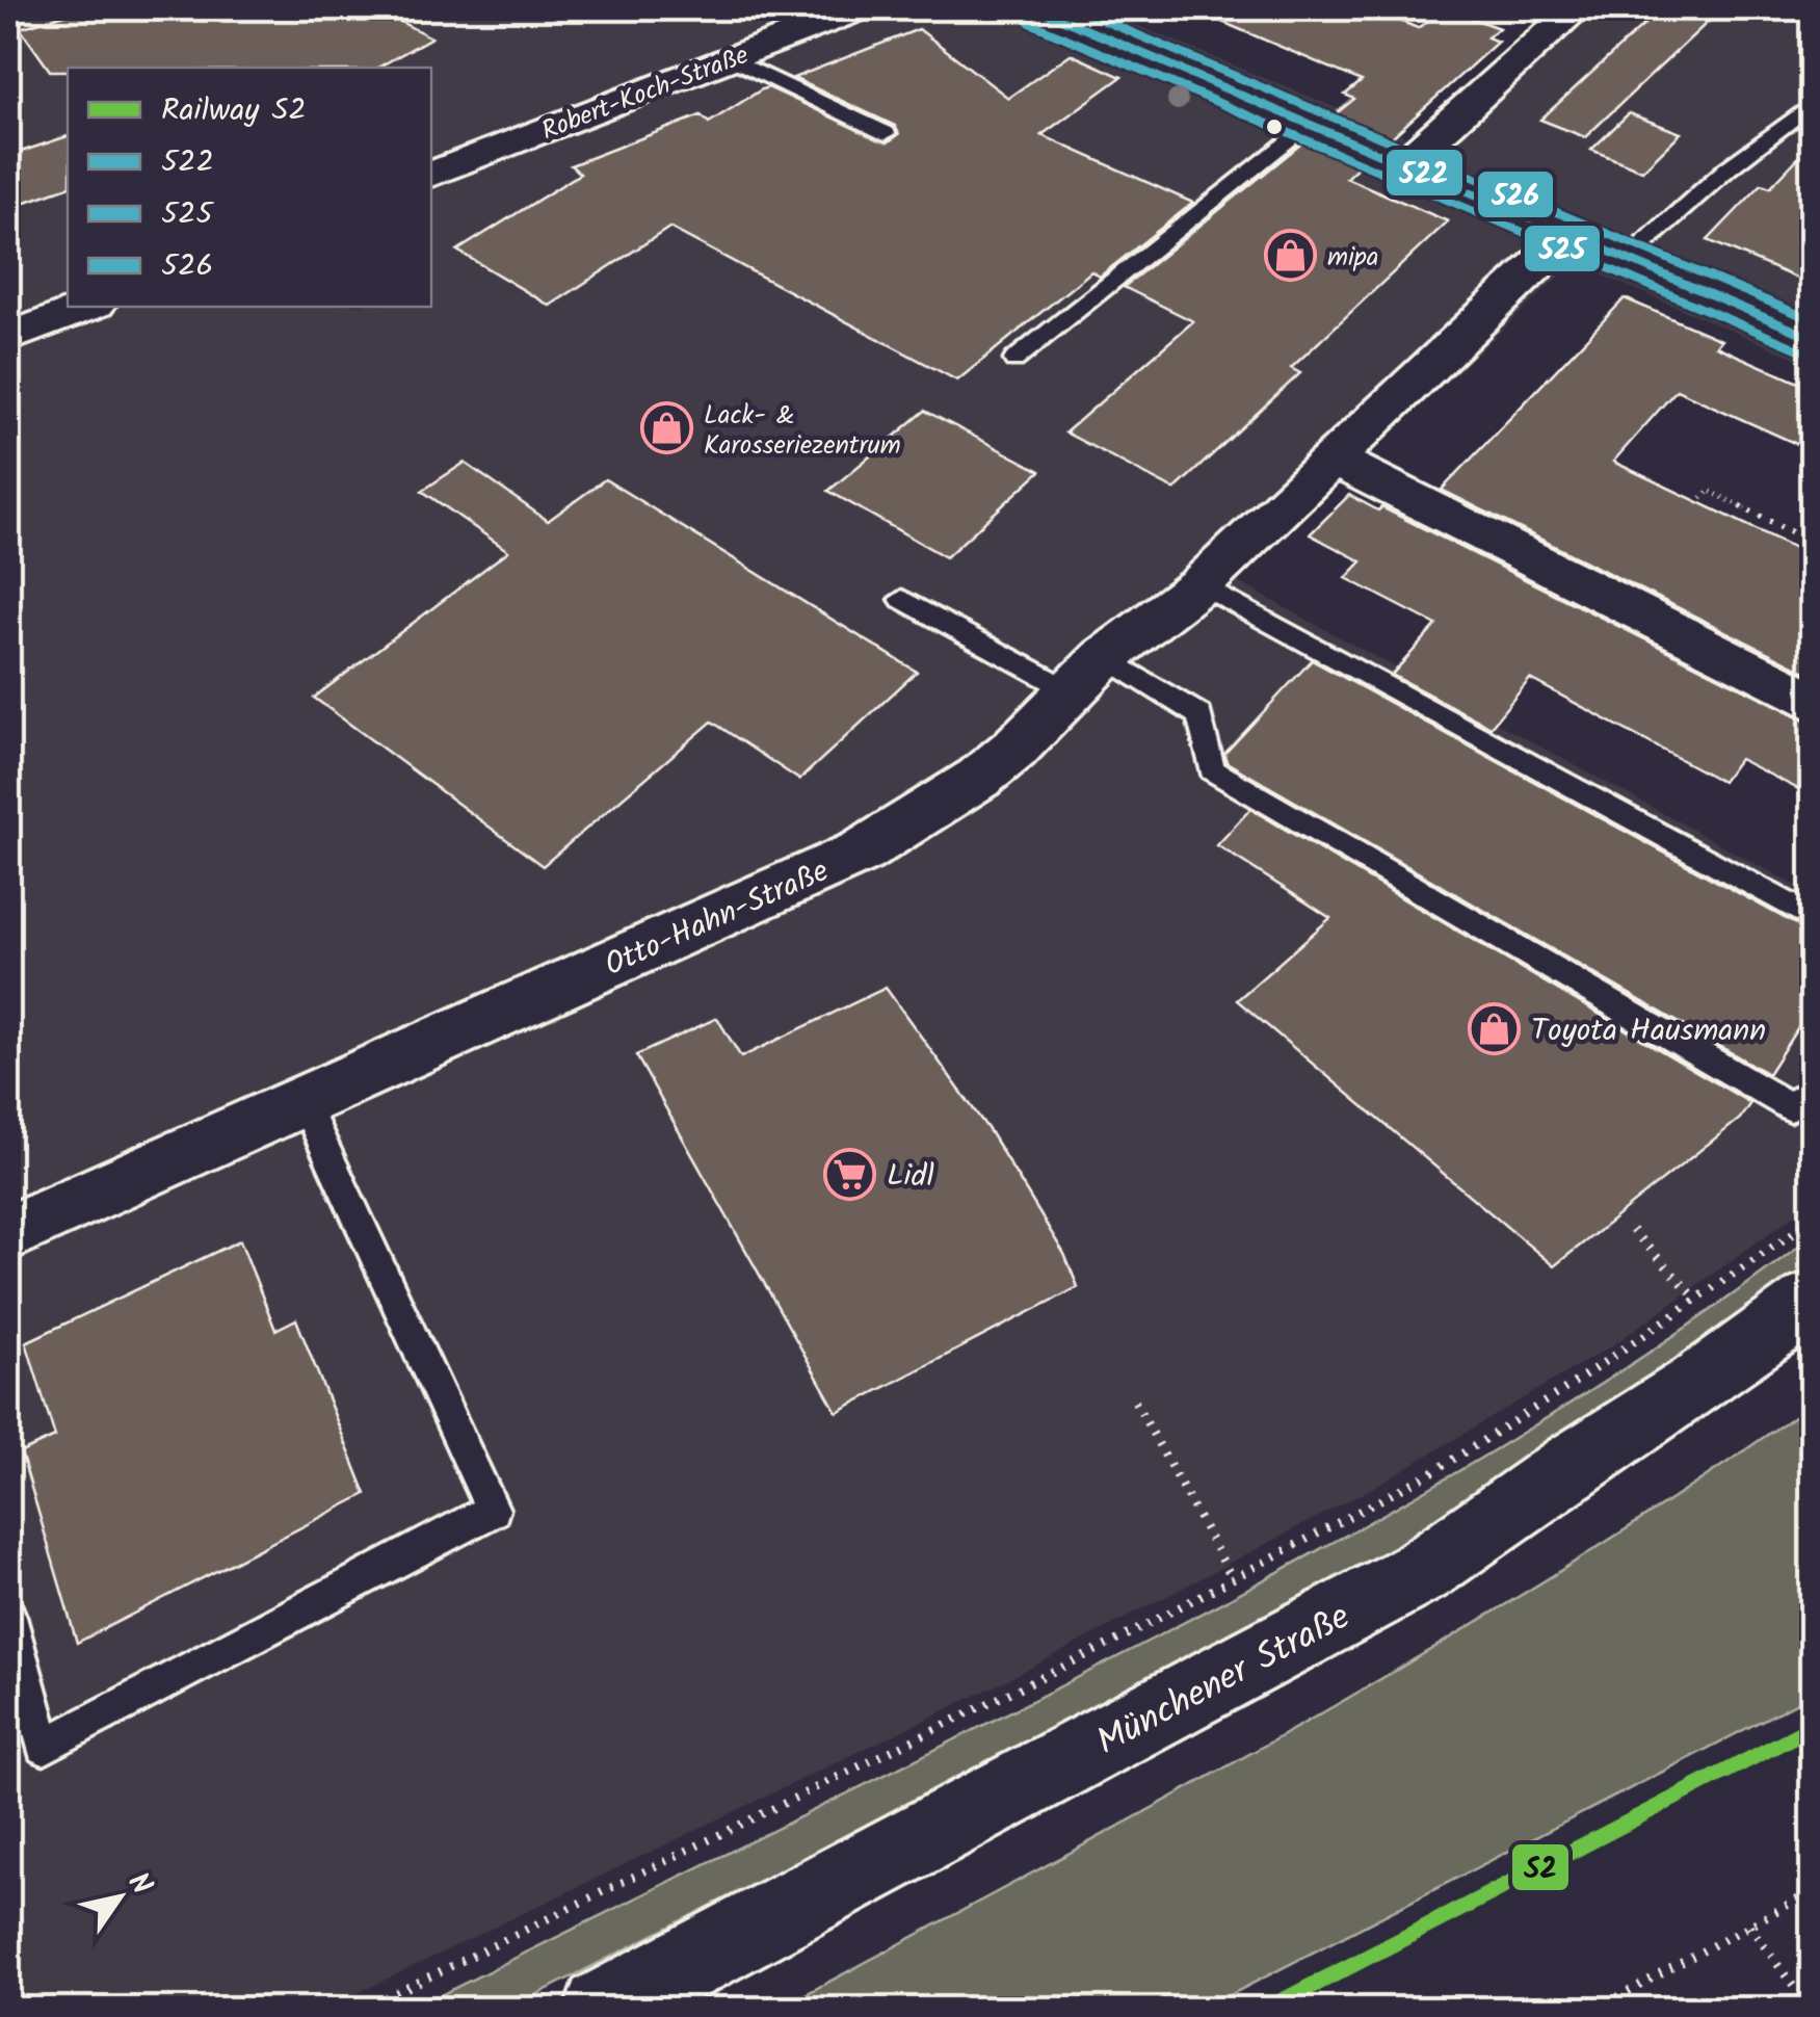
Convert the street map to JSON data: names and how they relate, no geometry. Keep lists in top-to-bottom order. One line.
{"streets":{"street":["Robert-Koch-Straße","Otto-Hahn-Straße","Münchener Straße"]},"places":{"shop":["mipa","Lack- & Karosseriezentrum","Toyota Hausmann"],"supermarket":["Lidl"]},"lines":["transit line 522","transit line 526","transit line 525","rail line S2"],"legend":["Railway S2","522","525","526"],"north":"top right"}
